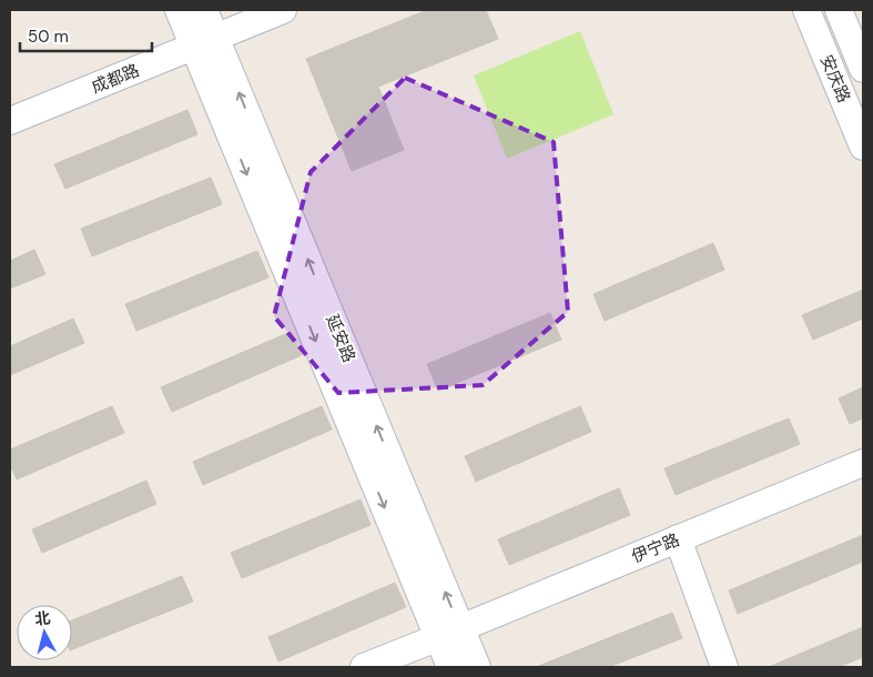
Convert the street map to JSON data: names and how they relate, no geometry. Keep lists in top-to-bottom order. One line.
{"streets":{"street":["成都路","安庆路","延安路","伊宁路"]},"crossings":[["成都路","延安路"],["延安路","伊宁路"]],"scale_bar":"50 m","north":"top"}
